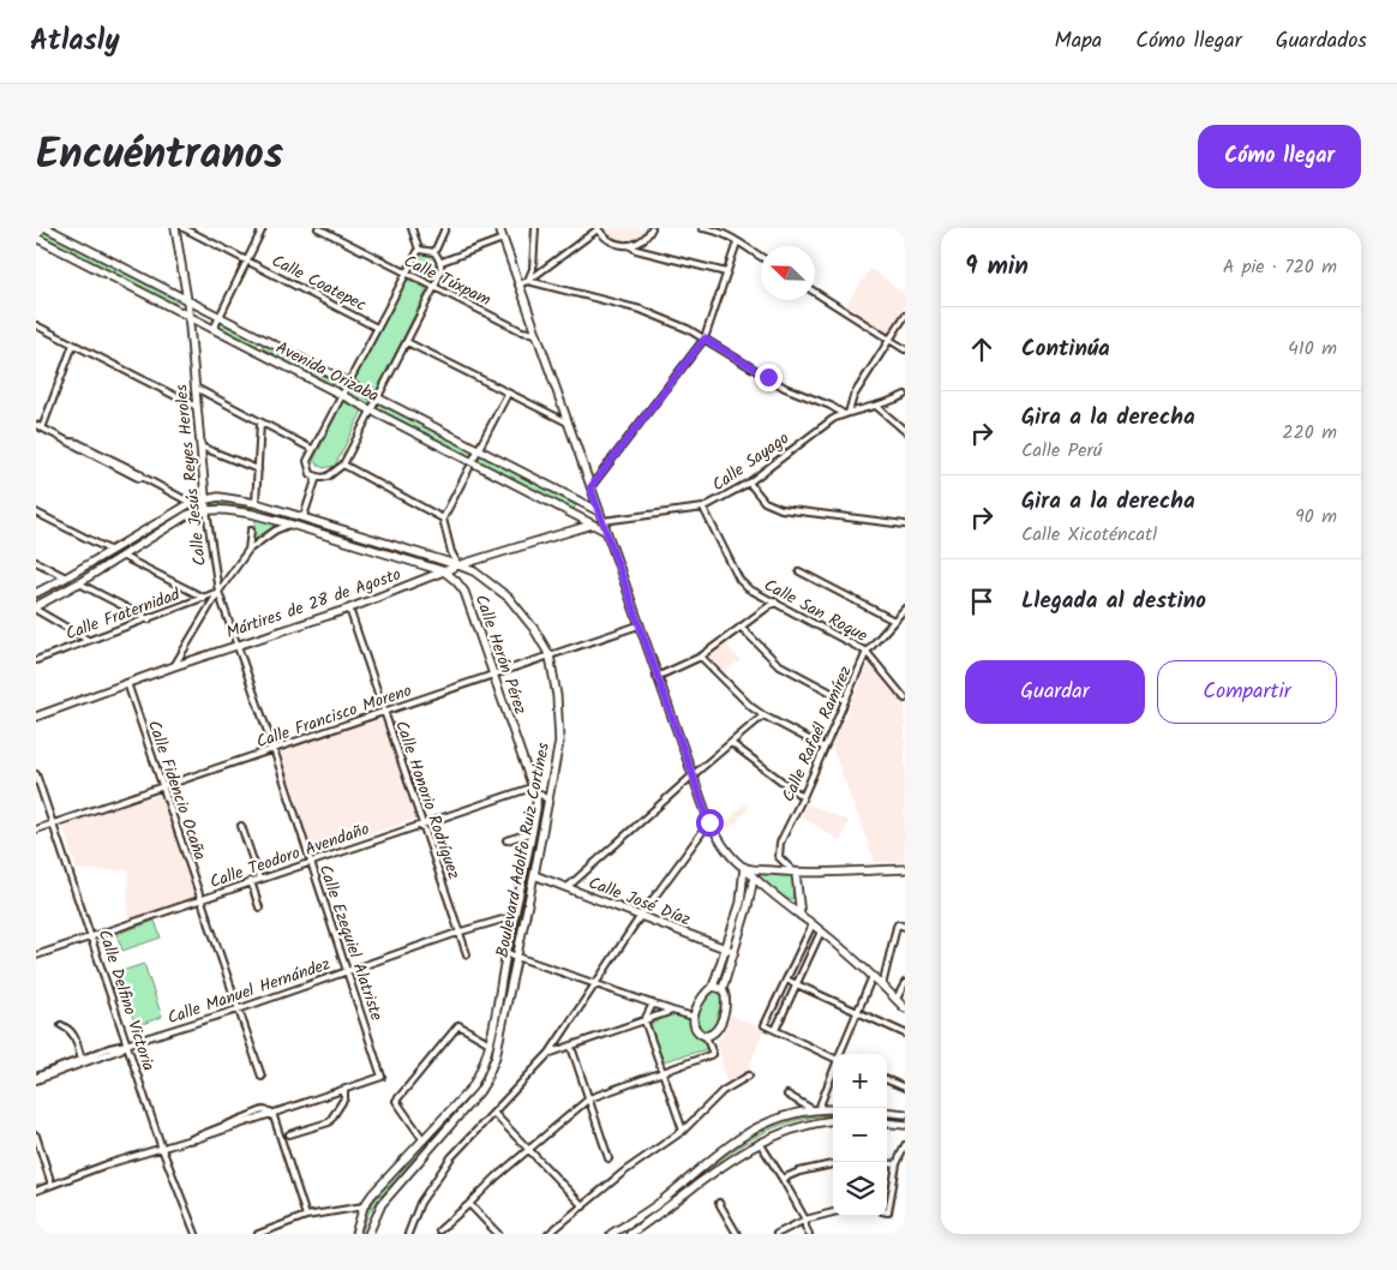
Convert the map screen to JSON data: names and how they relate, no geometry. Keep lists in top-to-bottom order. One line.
{"streets":{"main road":["Avenida Orizaba","Calle Jesús Reyes Heroles","Mártires de 28 de Agosto","Calle Herón Pérez","Boulevard Adolfo Ruiz Cortines","Calle José Díaz"],"street":["Calle Túxpam","Calle Coatepec","Calle Sayago","Calle San Roque","Calle Fraternidad","Calle Francisco Moreno","Calle Rafaél Ramírez","Calle Fidencio Ocaña","Calle Honorio Rodríguez","Calle Teodoro Avendaño","Calle Ezequiel Alatriste","Calle Manuel Hernández","Calle Delfino Victoria"]},"crossings":[["Avenida Orizaba","Calle Jesús Reyes Heroles"],["Avenida Orizaba","Mártires de 28 de Agosto"],["Calle Sayago","Mártires de 28 de Agosto"],["Calle Sayago","Calle San Roque"],["Calle Jesús Reyes Heroles","Mártires de 28 de Agosto"],["Calle Jesús Reyes Heroles","Calle Fraternidad"],["Calle Jesús Reyes Heroles","Boulevard Adolfo Ruiz Cortines"],["Calle Jesús Reyes Heroles","Calle Ezequiel Alatriste"],["Mártires de 28 de Agosto","Calle Herón Pérez"],["Mártires de 28 de Agosto","Calle Fidencio Ocaña"],["Mártires de 28 de Agosto","Calle Honorio Rodríguez"],["Mártires de 28 de Agosto","Boulevard Adolfo Ruiz Cortines"],["Mártires de 28 de Agosto","Calle Ezequiel Alatriste"],["Calle San Roque","Calle Rafaél Ramírez"],["Calle Herón Pérez","Calle Francisco Moreno"],["Calle Herón Pérez","Boulevard Adolfo Ruiz Cortines"],["Calle Herón Pérez","Calle Teodoro Avendaño"],["Calle Francisco Moreno","Calle Fidencio Ocaña"],["Calle Francisco Moreno","Calle Honorio Rodríguez"],["Calle Francisco Moreno","Boulevard Adolfo Ruiz Cortines"],["Calle Francisco Moreno","Calle Ezequiel Alatriste"],["Calle Francisco Moreno","Calle Delfino Victoria"],["Calle Fidencio Ocaña","Calle Teodoro Avendaño"],["Calle Fidencio Ocaña","Calle Manuel Hernández"],["Calle Honorio Rodríguez","Calle Teodoro Avendaño"],["Calle Honorio Rodríguez","Calle Manuel Hernández"],["Boulevard Adolfo Ruiz Cortines","Calle Teodoro Avendaño"],["Boulevard Adolfo Ruiz Cortines","Calle José Díaz"],["Boulevard Adolfo Ruiz Cortines","Calle Manuel Hernández"],["Calle Teodoro Avendaño","Calle Ezequiel Alatriste"],["Calle Teodoro Avendaño","Calle Delfino Victoria"],["Calle Ezequiel Alatriste","Calle Manuel Hernández"],["Calle Manuel Hernández","Calle Delfino Victoria"]],"north":"top left","page":{"header":"Atlasly","nav":["Mapa","Cómo llegar","Guardados"],"title":"Encuéntranos","buttons":["Cómo llegar",["Guardar","Compartir"]],"heading":["9 min","A pie · 720 m"],"list":[["Continúa","410 m"],["Gira a la derecha","Calle Perú","220 m"],["Gira a la derecha","Calle Xicoténcatl","90 m"],"Llegada al destino"],"map_buttons":["+","−"]}}
